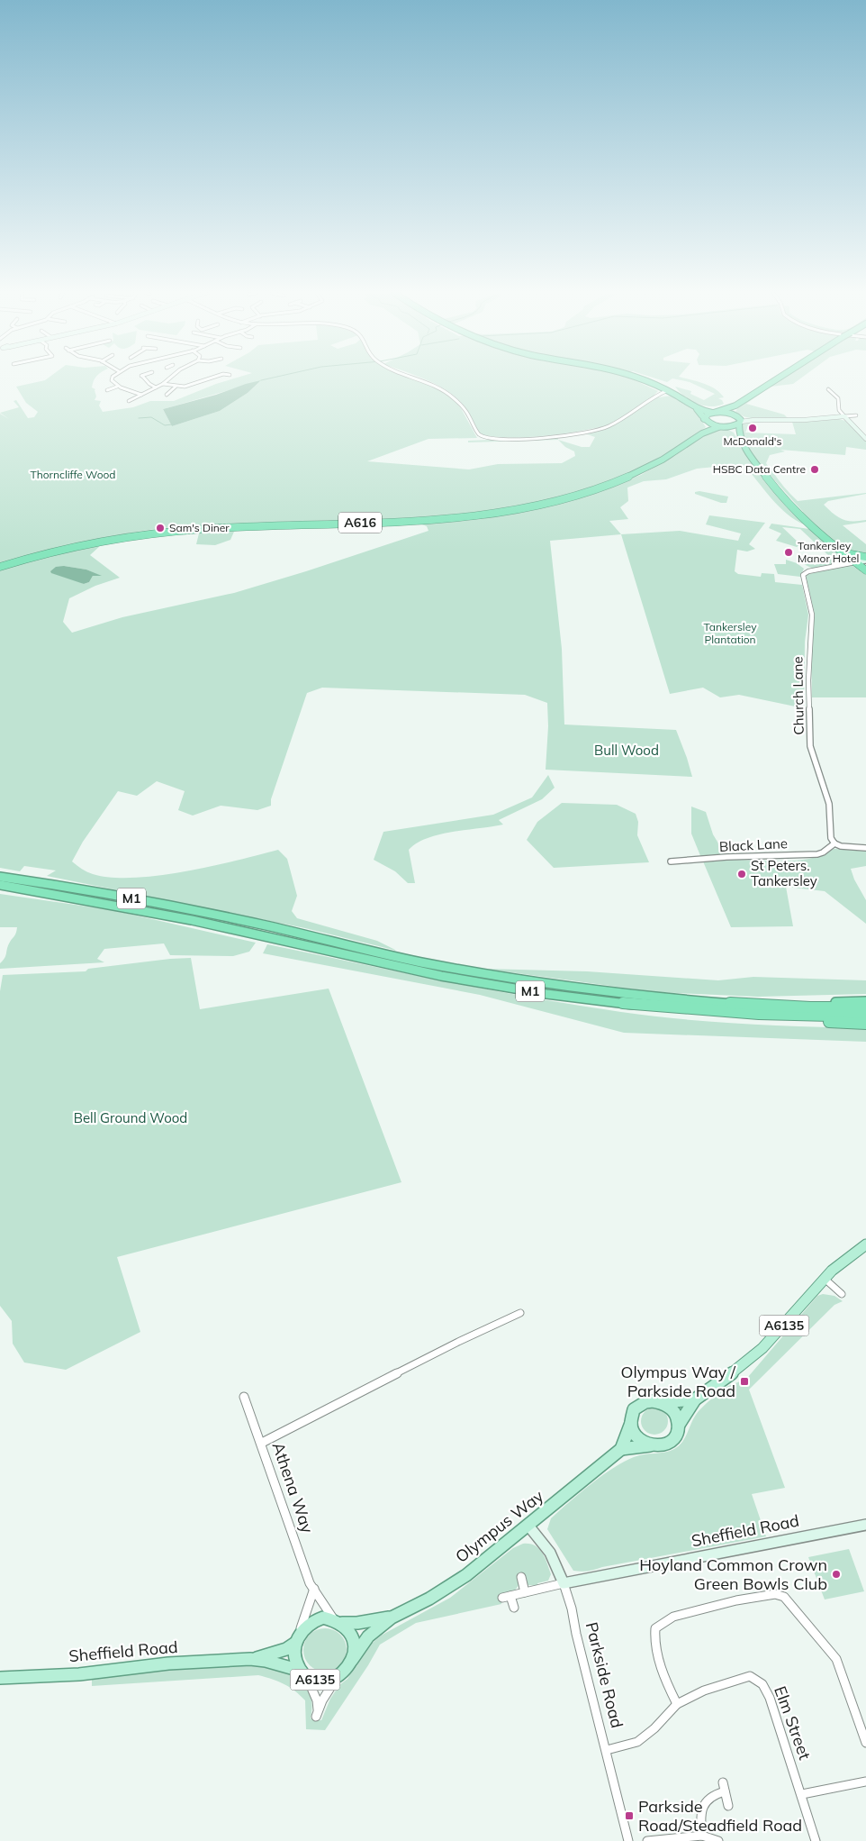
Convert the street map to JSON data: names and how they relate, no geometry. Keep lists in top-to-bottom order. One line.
{"streets":{"highway":["A616","M1"],"main road":["A6135","Olympus Way","Sheffield Road"],"street":["Church Lane","Black Lane","Athena Way","Parkside Road","Elm Street"]},"crossings":[["Church Lane","Black Lane"],["A6135","Athena Way"],["A6135","Olympus Way"],["A6135","Sheffield Road"],["Athena Way","Olympus Way"],["Athena Way","Sheffield Road"],["Olympus Way","Sheffield Road"],["Olympus Way","Parkside Road"],["Sheffield Road","Parkside Road"],["Parkside Road","Elm Street"]],"parks":["Thorncliffe Wood","Tankersley Plantation","Bull Wood","Bell Ground Wood"],"places":{"other":["McDonald's","HSBC Data Centre","Sam's Diner","Tankersley Manor Hotel","St Peters. Tankersley","Hoyland Common Crown Green Bowls Club"],"transit":["Olympus Way / Parkside Road","Parkside Road/Steadfield Road"]}}
